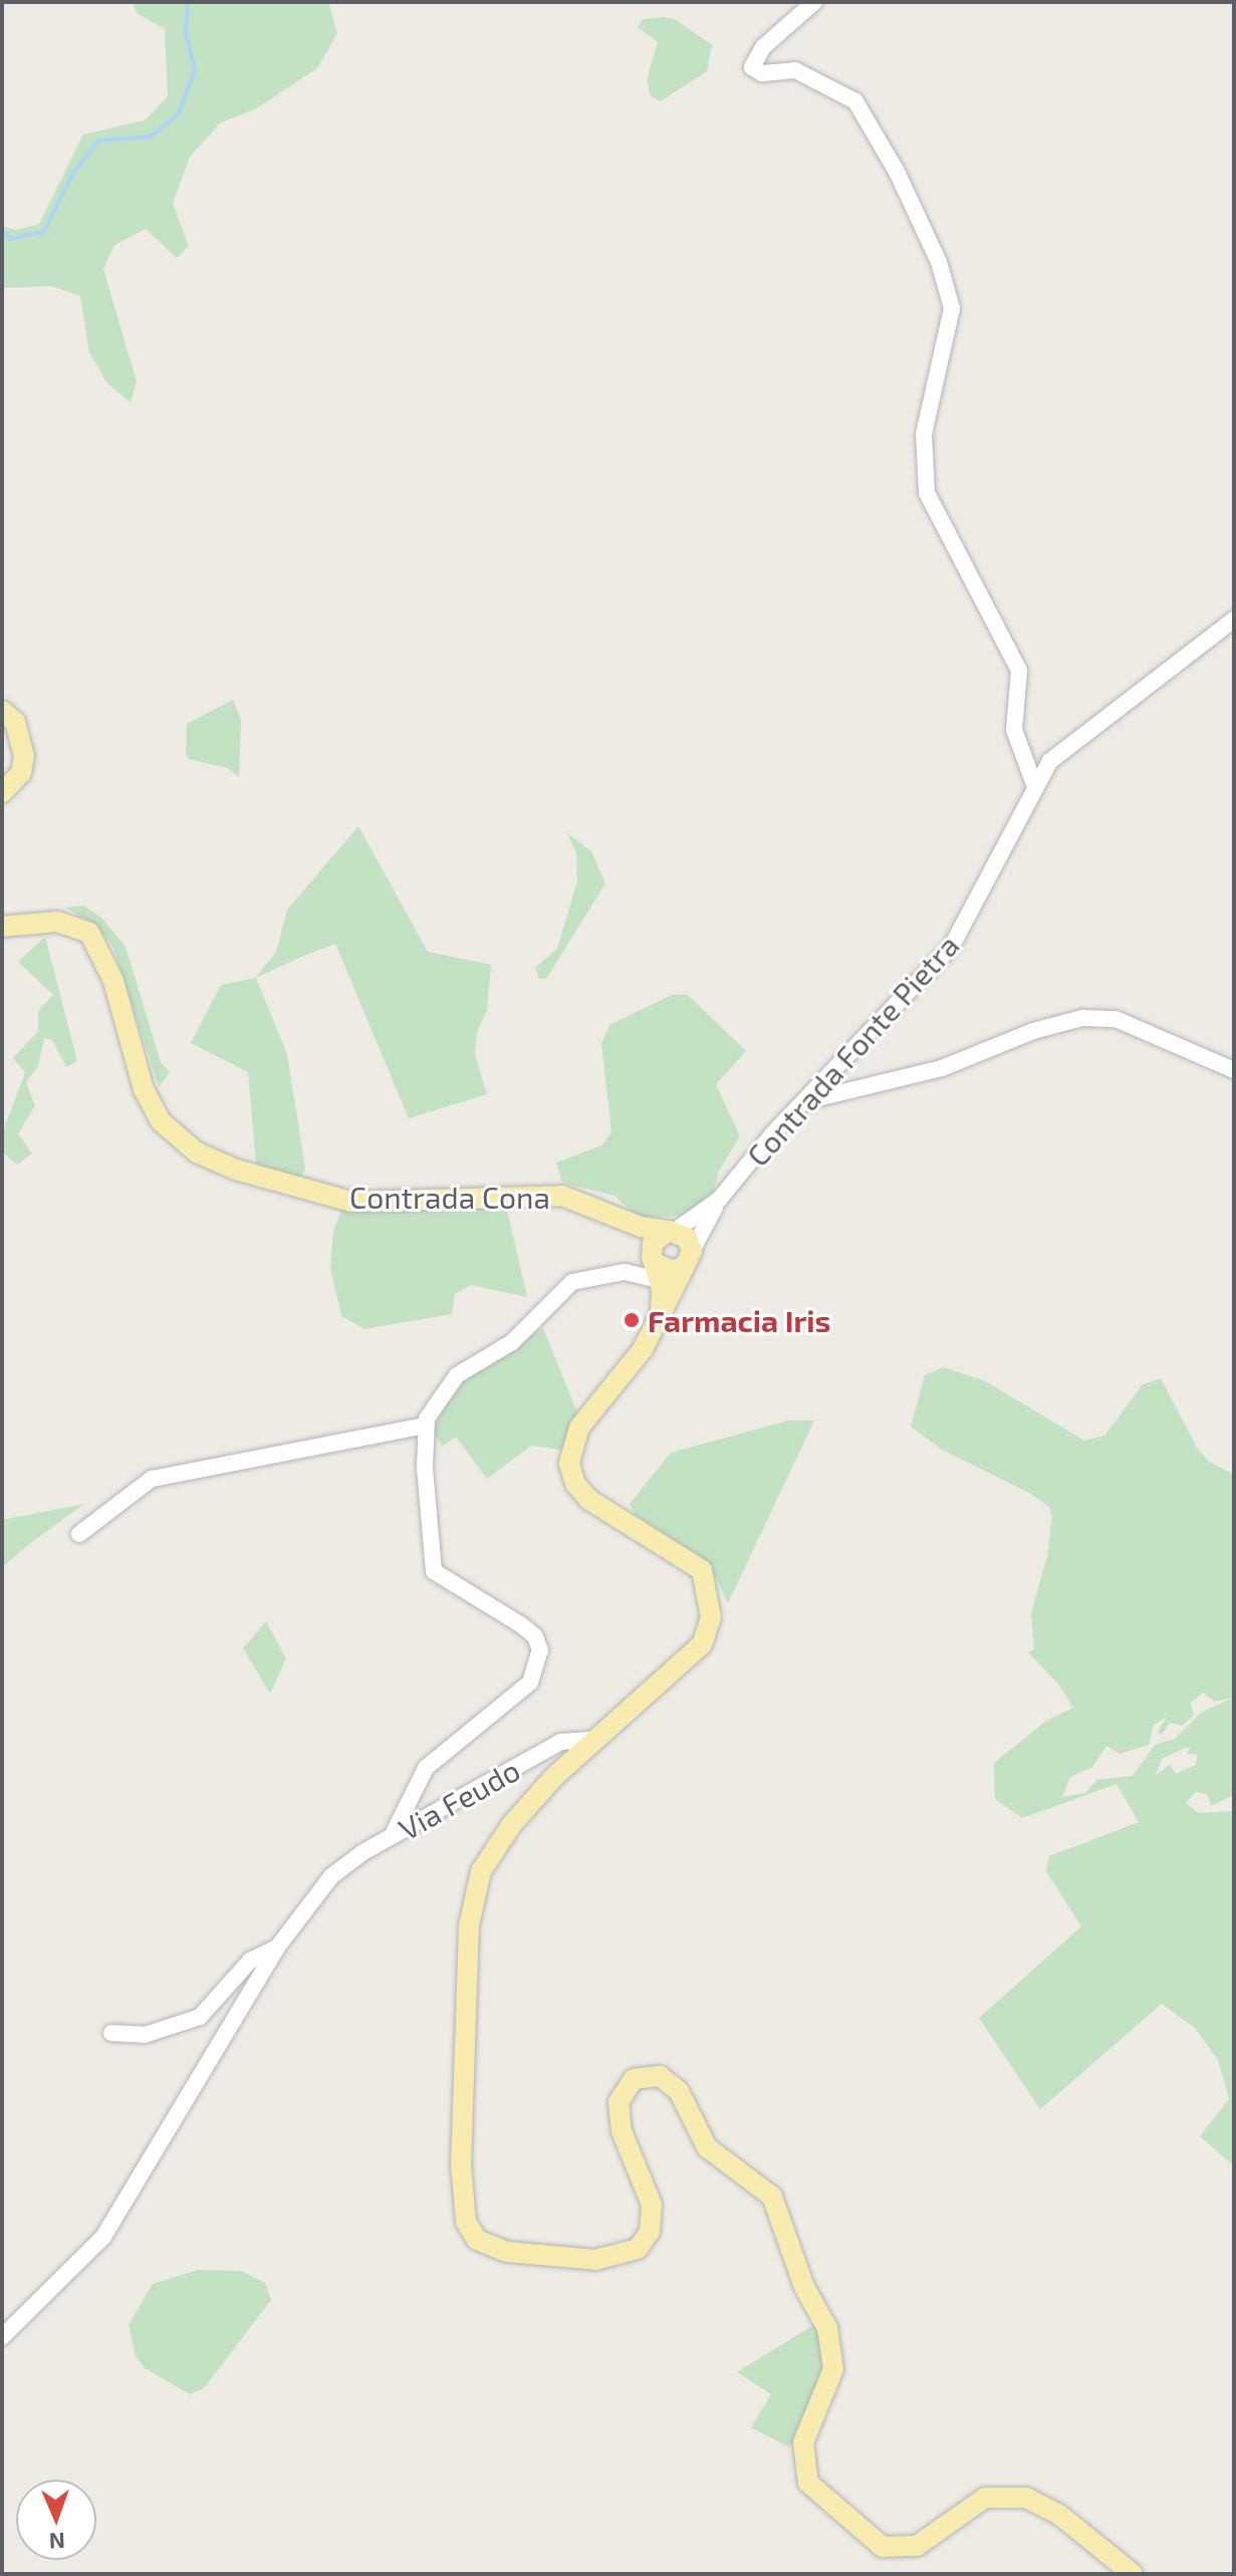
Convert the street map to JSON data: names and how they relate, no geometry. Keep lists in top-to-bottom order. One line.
{"streets":{"main road":["Contrada Cona"],"street":["Contrada Fonte Pietra","Via Feudo"]},"places":["Farmacia Iris"],"north":"bottom"}
